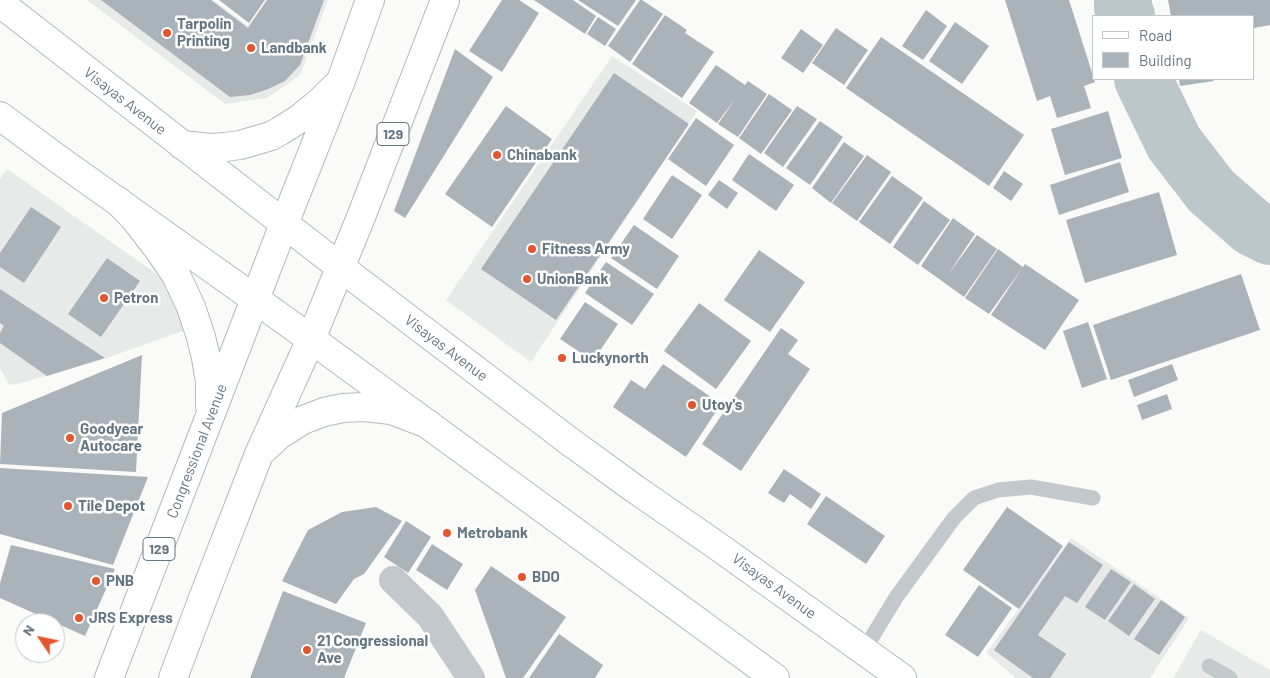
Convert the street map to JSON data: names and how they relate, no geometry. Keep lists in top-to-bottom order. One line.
{"streets":{"main road":["Visayas Avenue","129","Congressional Avenue"]},"crossings":[["Visayas Avenue","129"],["Visayas Avenue","Congressional Avenue"],["129","Congressional Avenue"]],"places":["Tarpolin Printing","Landbank","Chinabank","Fitness Army","UnionBank","Petron","Luckynorth","Utoy's","Goodyear Autocare","Tile Depot","Metrobank","BDO","PNB","JRS Express","21 Congressional Ave"],"legend":["Road","Building"],"north":"top left"}
